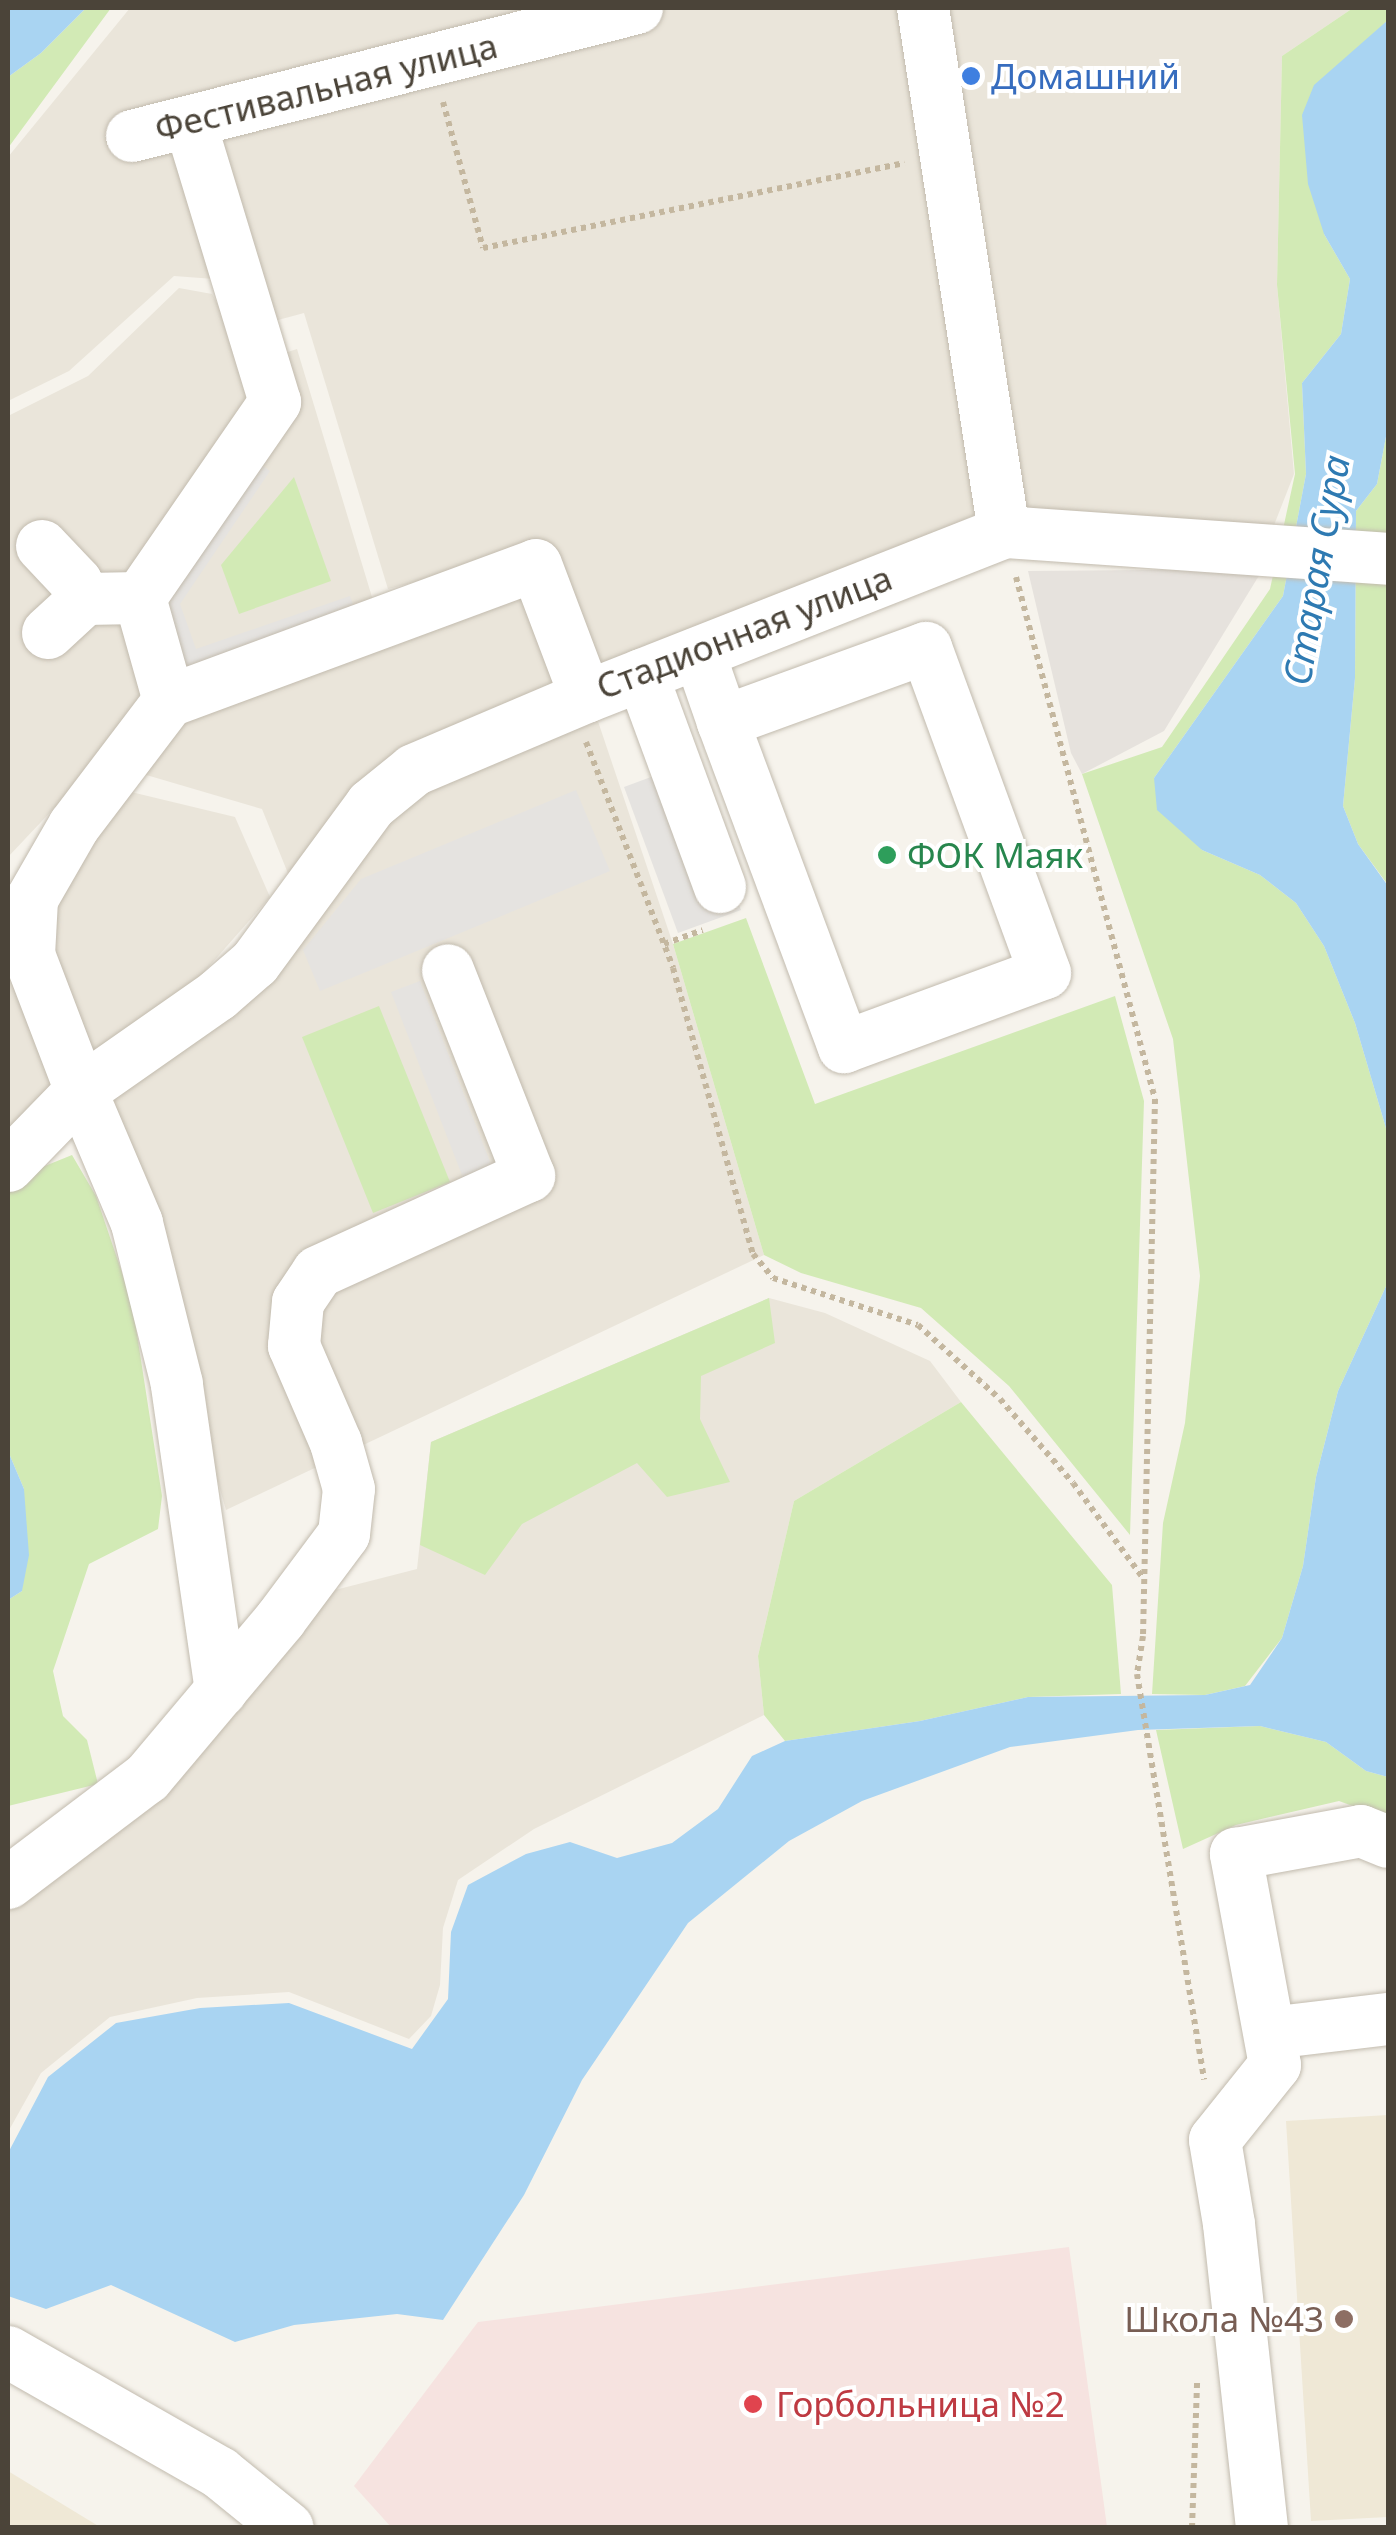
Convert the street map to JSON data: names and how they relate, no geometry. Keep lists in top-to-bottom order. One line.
{"streets":{"street":["Фестивальная улица","Стадионная улица"]},"water":["Старая Сура"],"places":["Домашний","ФОК Маяк","Школа №43","Горбольница №2"]}
